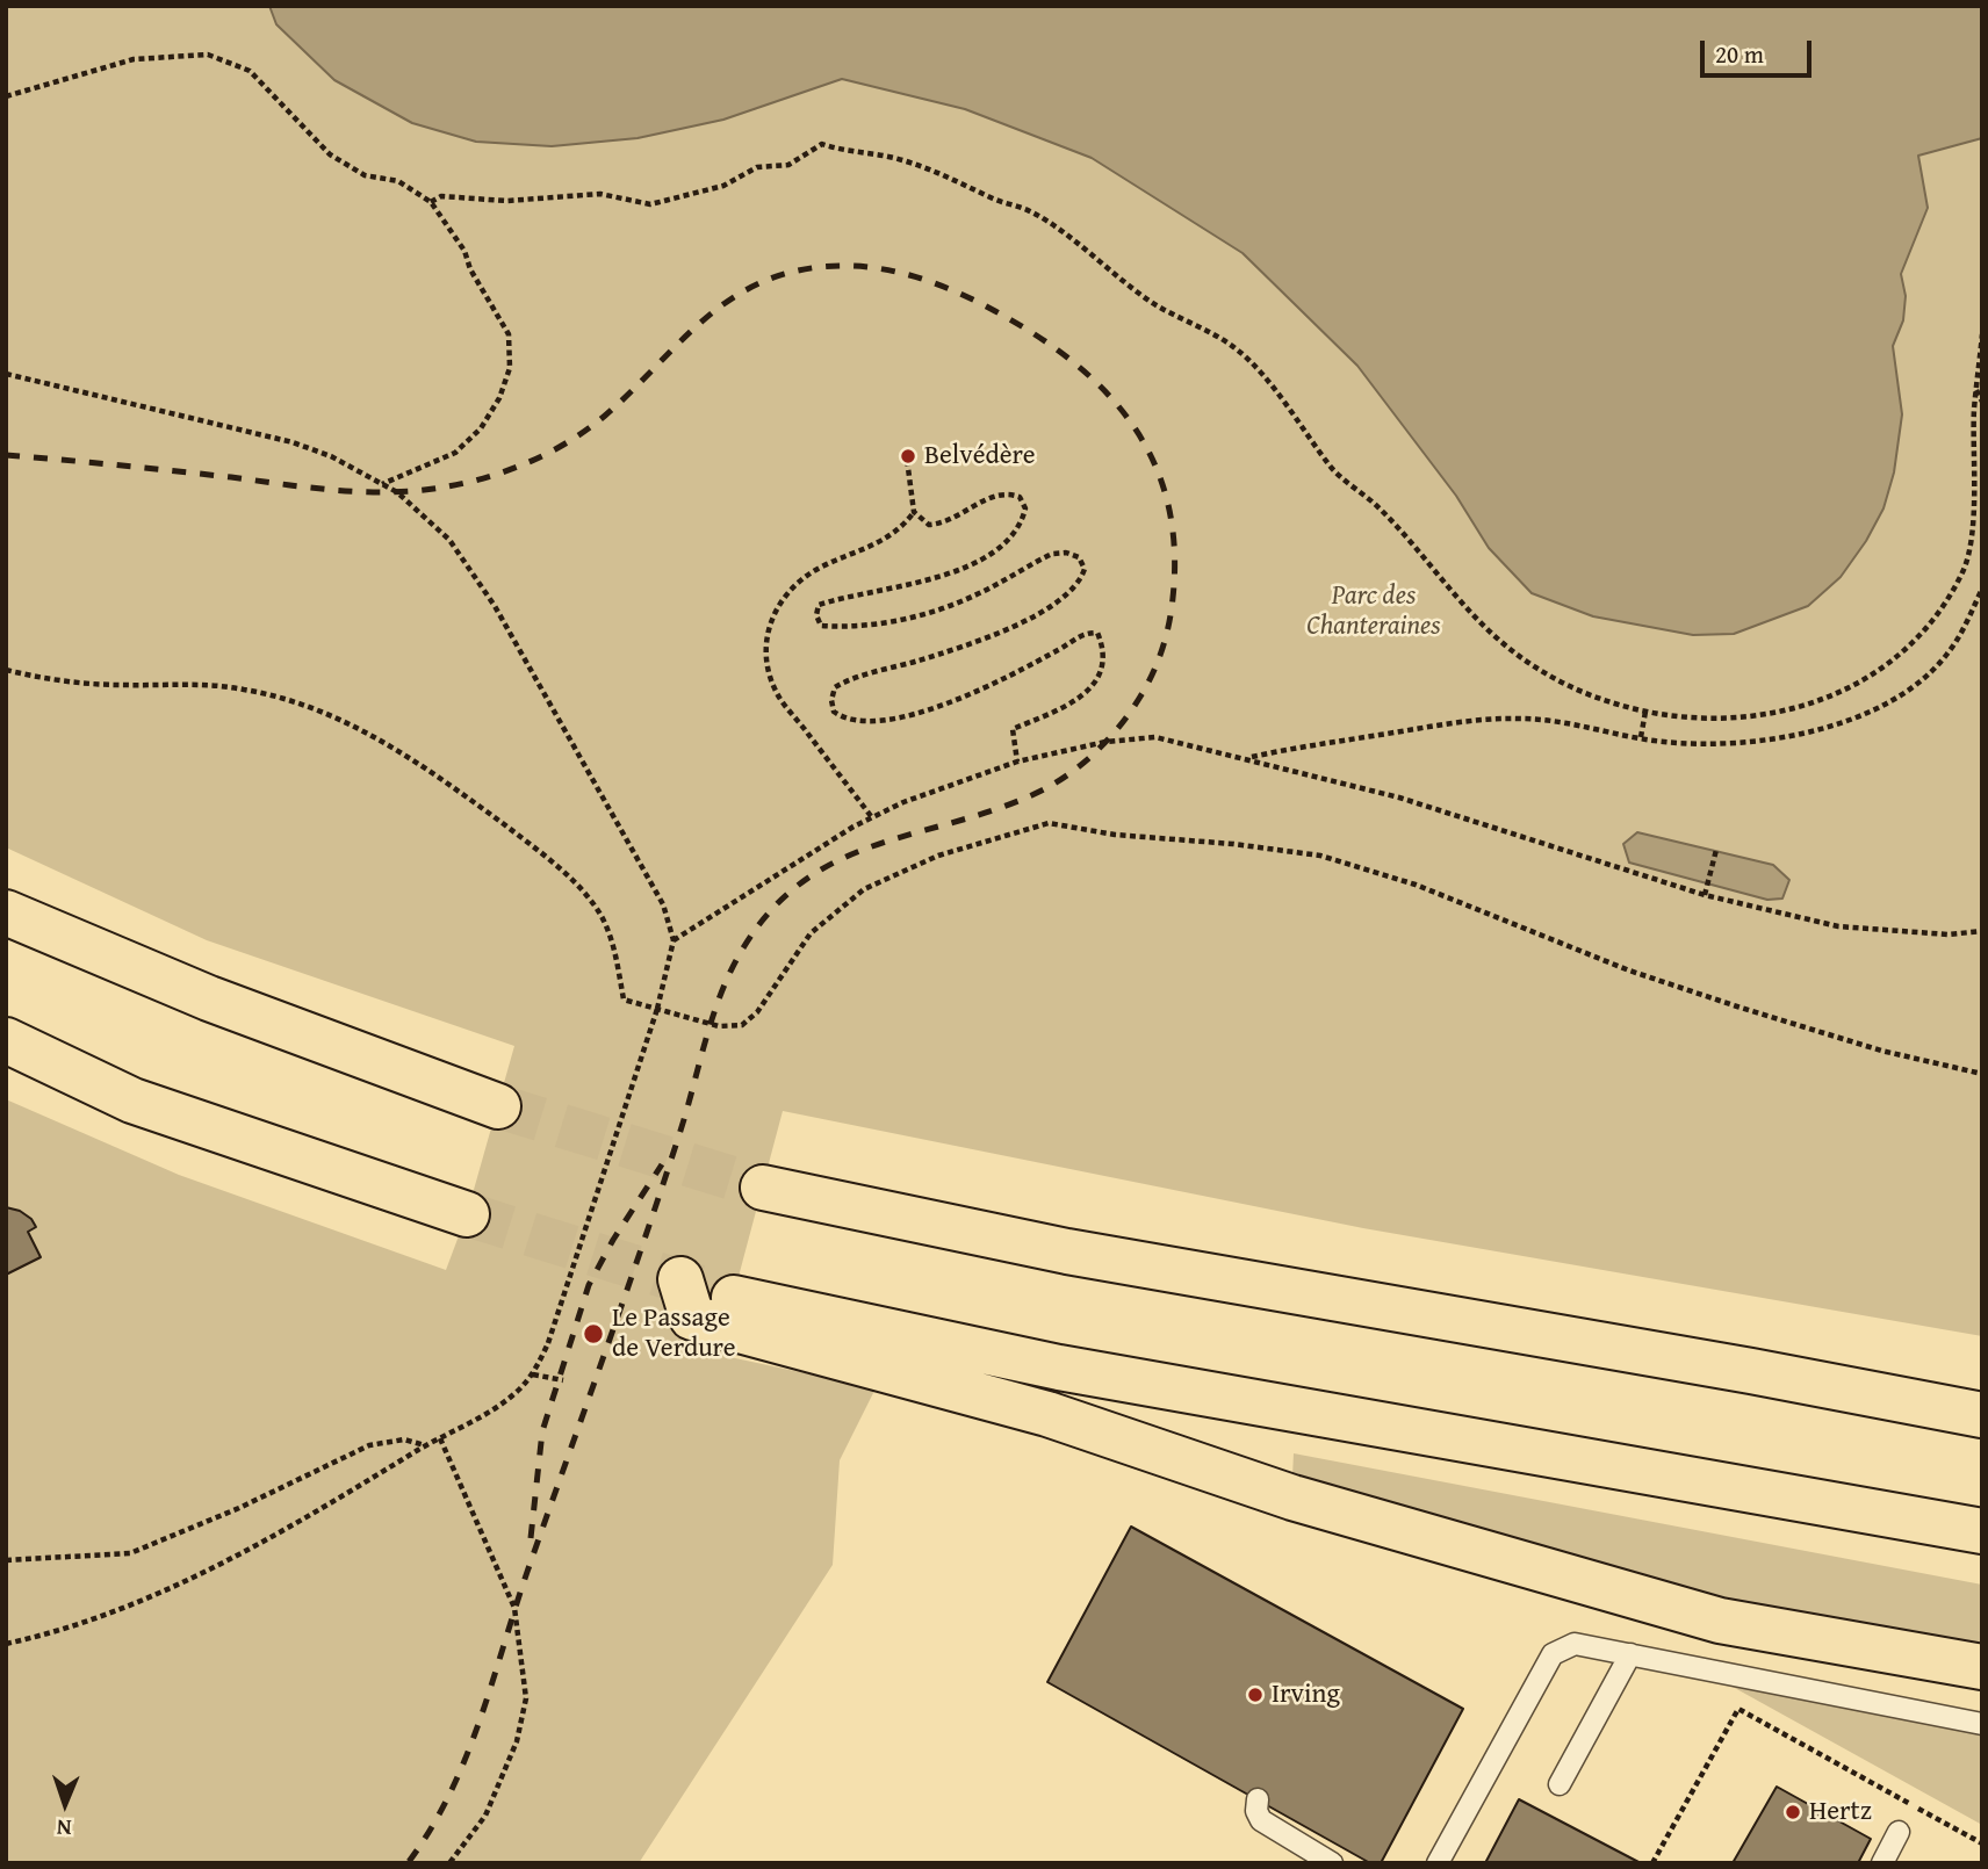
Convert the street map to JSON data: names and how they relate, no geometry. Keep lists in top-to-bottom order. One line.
{"parks":["Parc des Chanteraines"],"places":["Belvédère","Le Passage de Verdure","Irving","Hertz"],"scale_bar":"20 m","north":"bottom"}
